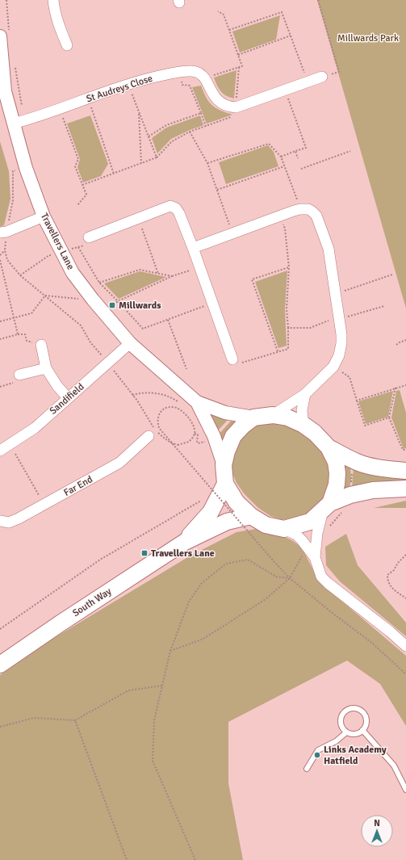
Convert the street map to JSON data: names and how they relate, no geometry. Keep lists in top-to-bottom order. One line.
{"streets":{"main road":["South Way"],"street":["St Audreys Close","Travellers Lane","Sandifield","Far End"]},"crossings":[["St Audreys Close","Travellers Lane"],["Travellers Lane","Sandifield"],["Travellers Lane","South Way"]],"parks":["Millwards Park"],"places":{"transit":["Millwards","Travellers Lane"],"other":["Links Academy Hatfield"]},"north":"top"}
